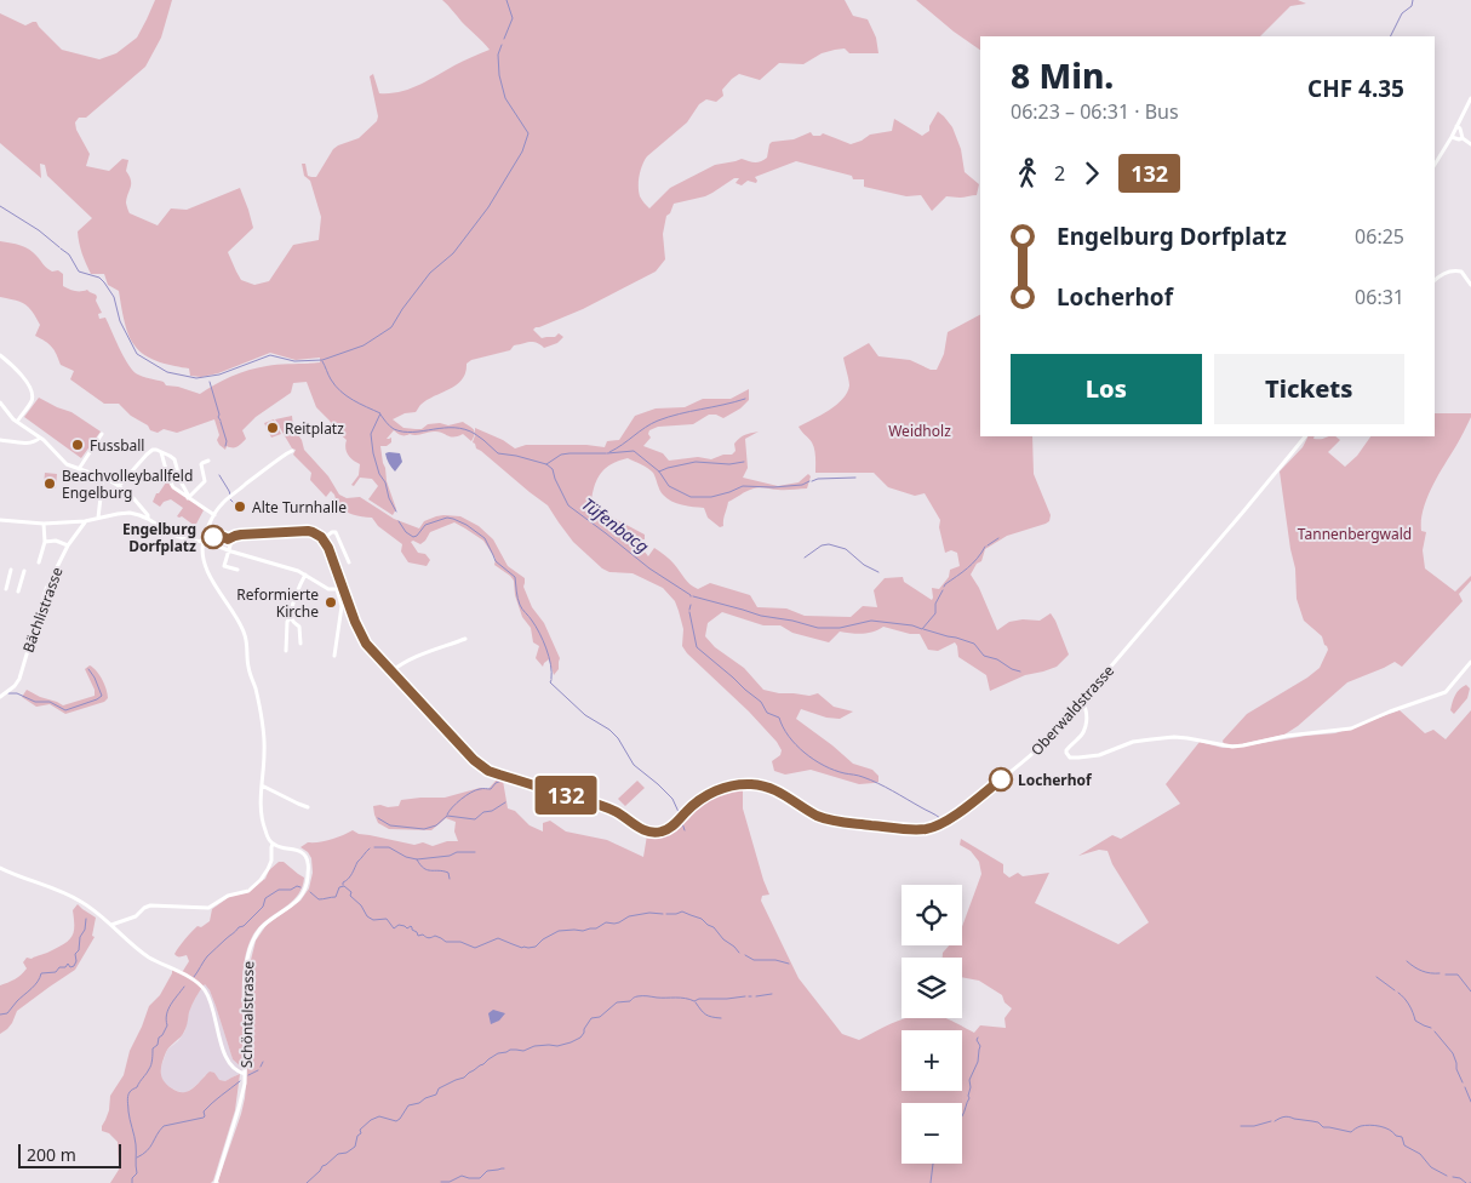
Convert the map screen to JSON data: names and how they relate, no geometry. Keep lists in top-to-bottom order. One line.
{"streets":{"street":["Bächlistrasse","Oberwaldstrasse","Schöntalstrasse"]},"water":["Tüfenbacg"],"parks":["Weidholz","Tannenbergwald"],"places":["Reitplatz","Fussball","Beachvolleyballfeld Engelburg","Alte Turnhalle","Engelburg Dorfplatz","Reformierte Kirche","Locherhof"],"lines":["bus line 132"],"scale_bar":"200 m","page":{"on_map":"132","heading":["8 Min.","06:23 – 06:31 · Bus","CHF 4.35"],"legs":["2","132"],"list":[{"name":"Engelburg Dorfplatz","value":"06:25"},{"name":"Locherhof","value":"06:31"}],"buttons":["Los","Tickets"],"map_buttons":["+","−"],"scale":"200 m"}}
